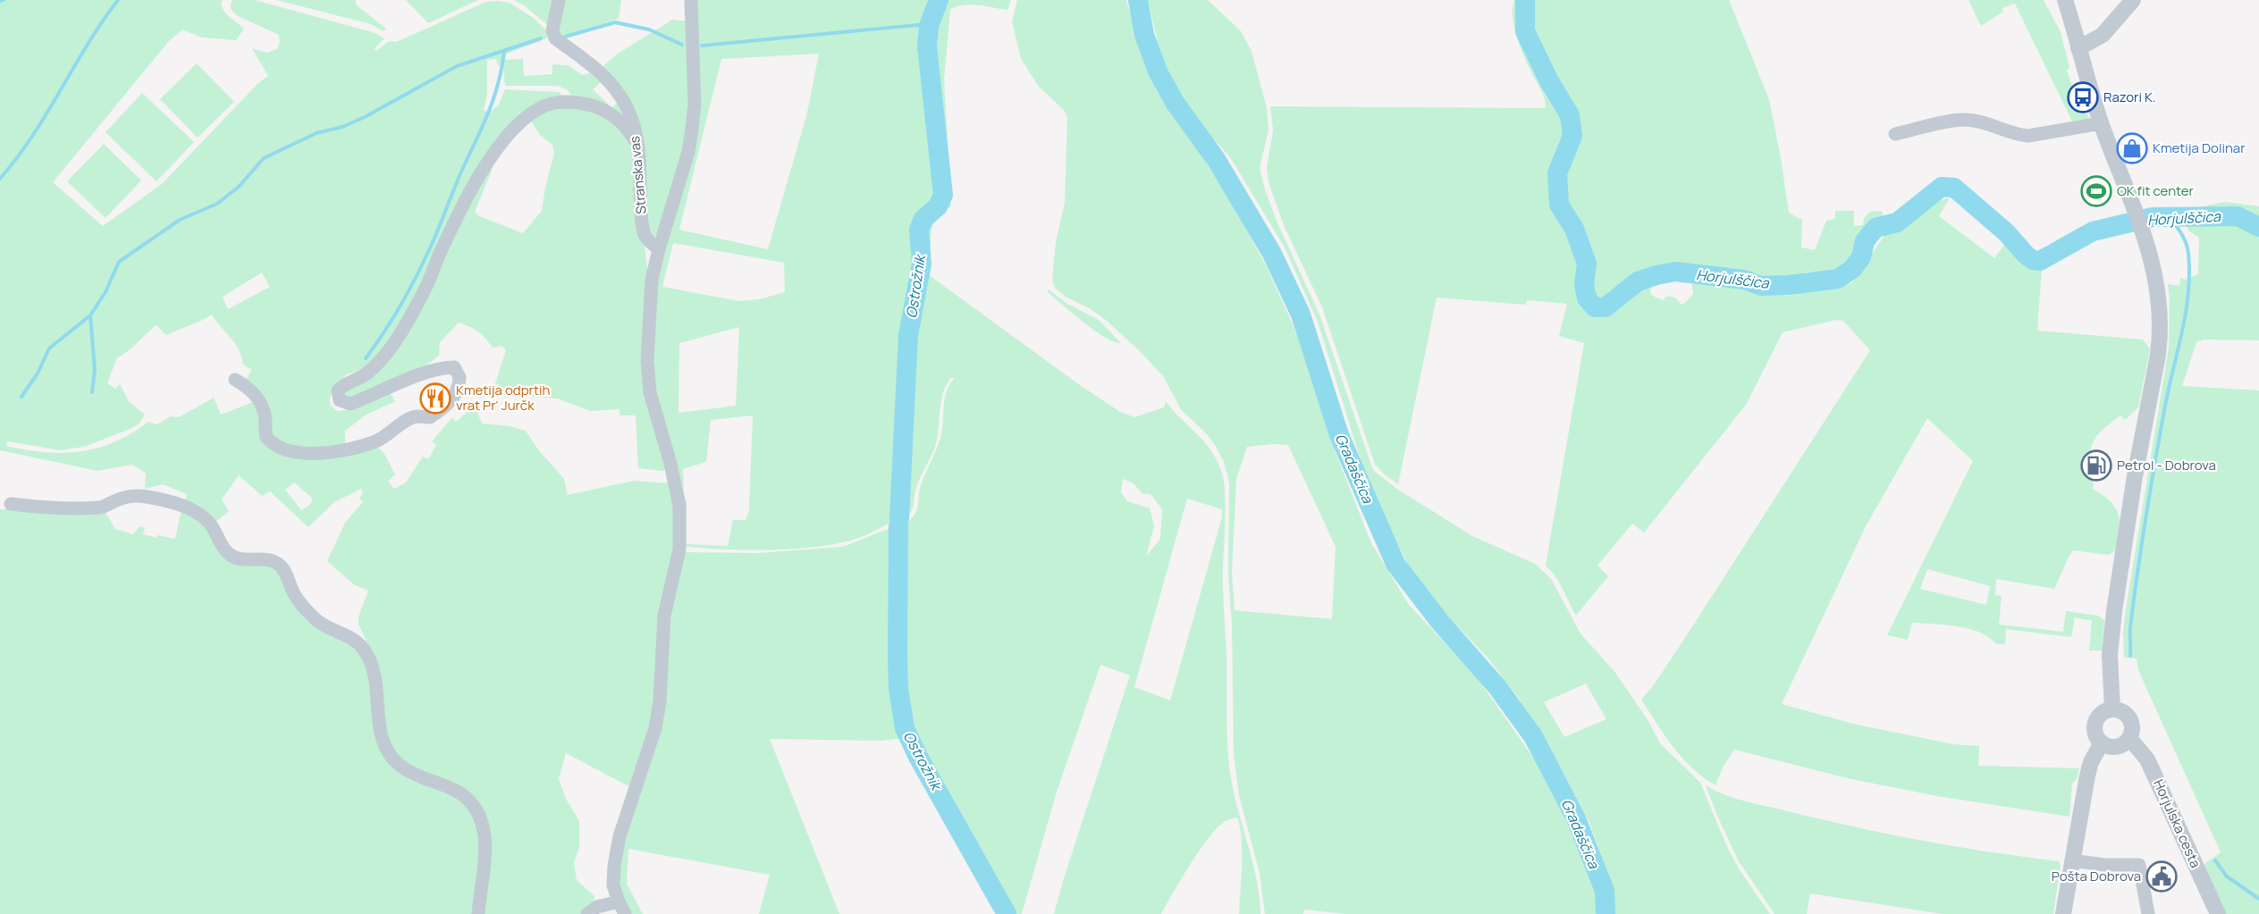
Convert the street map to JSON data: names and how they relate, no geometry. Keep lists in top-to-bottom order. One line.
{"streets":{"street":["Stranska vas","Horjulska cesta"]},"water":["Horjulščica","Ostrožnik","Gradaščica"],"places":{"bus stop":["Razori K."],"shop":["Kmetija Dolinar"],"sports":["OK fit center"],"restaurant":["Kmetija odprtih vrat Pr' Jurčk"],"fuel station":["Petrol - Dobrova"],"public building":["Pošta Dobrova"]}}
